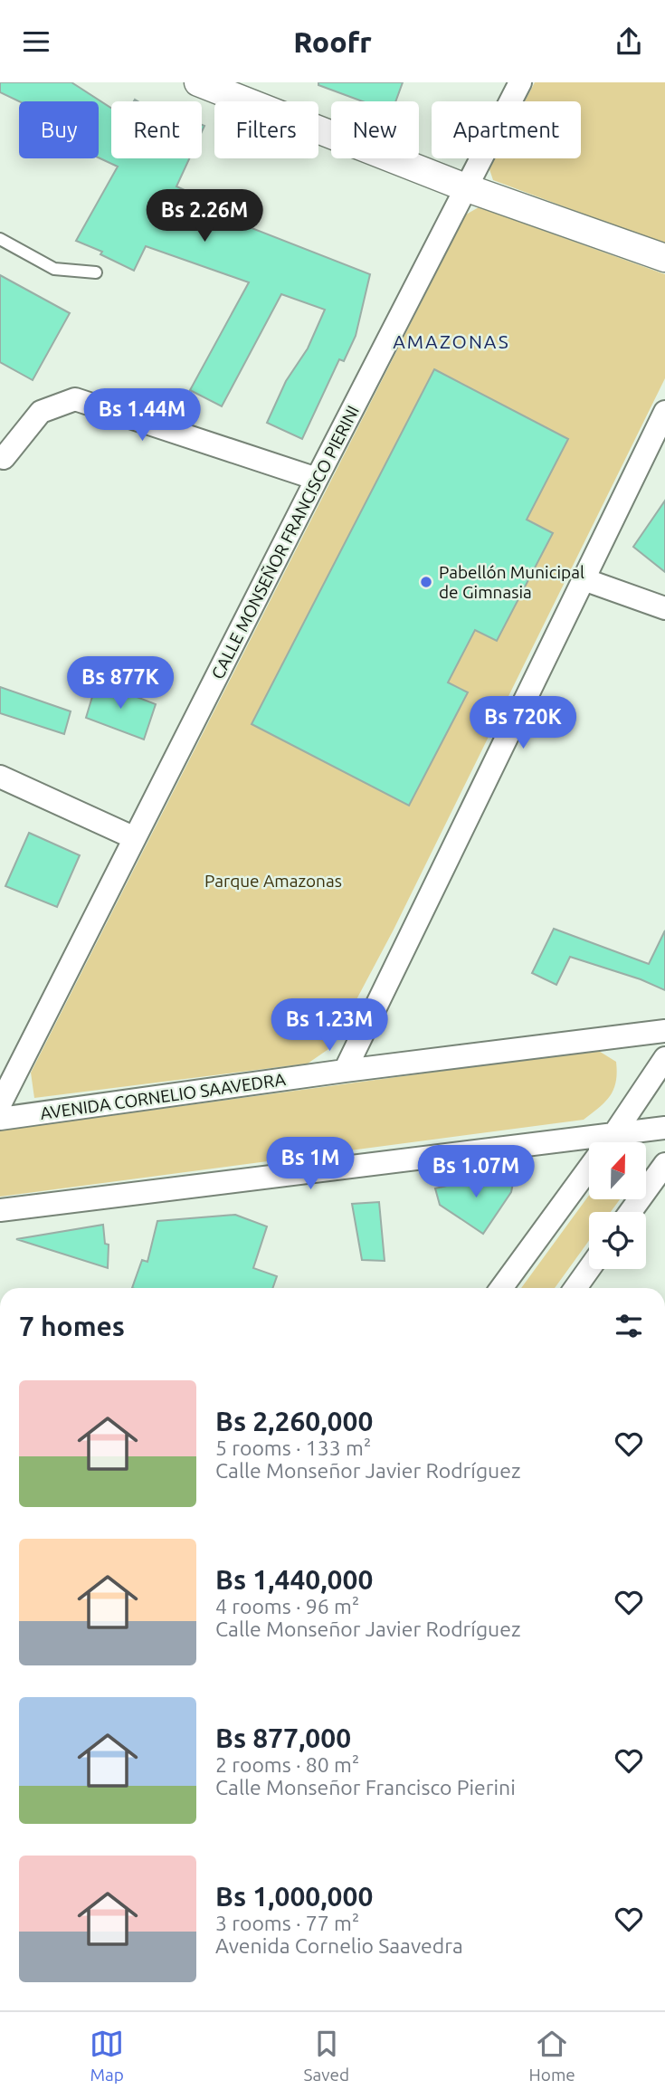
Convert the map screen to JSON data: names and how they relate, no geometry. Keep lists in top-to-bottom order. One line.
{"streets":{"street":["CALLE MONSEÑOR FRANCISCO PIERINI","AVENIDA CORNELIO SAAVEDRA"]},"districts":["AMAZONAS"],"parks":["Parque Amazonas"],"places":["Pabellón Municipal de Gimnasia"],"north":"top","page":{"header":"Roofr","chip":["Buy","Rent","Filters","New","Apartment"],"price":["Bs 2.26M","Bs 1.44M","Bs 877K","Bs 720K","Bs 1.23M","Bs 1M","Bs 1.07M"],"heading":"7 homes","list":[{"name":"Bs 2,260,000","note":"5 rooms · 133 m² · Calle Monseñor Javier Rodríguez"},{"name":"Bs 1,440,000","note":"4 rooms · 96 m² · Calle Monseñor Javier Rodríguez"},{"name":"Bs 877,000","note":"2 rooms · 80 m² · Calle Monseñor Francisco Pierini"},{"name":"Bs 1,000,000","note":"3 rooms · 77 m² · Avenida Cornelio Saavedra"}],"tabs":["Map","Saved","Home"]}}
